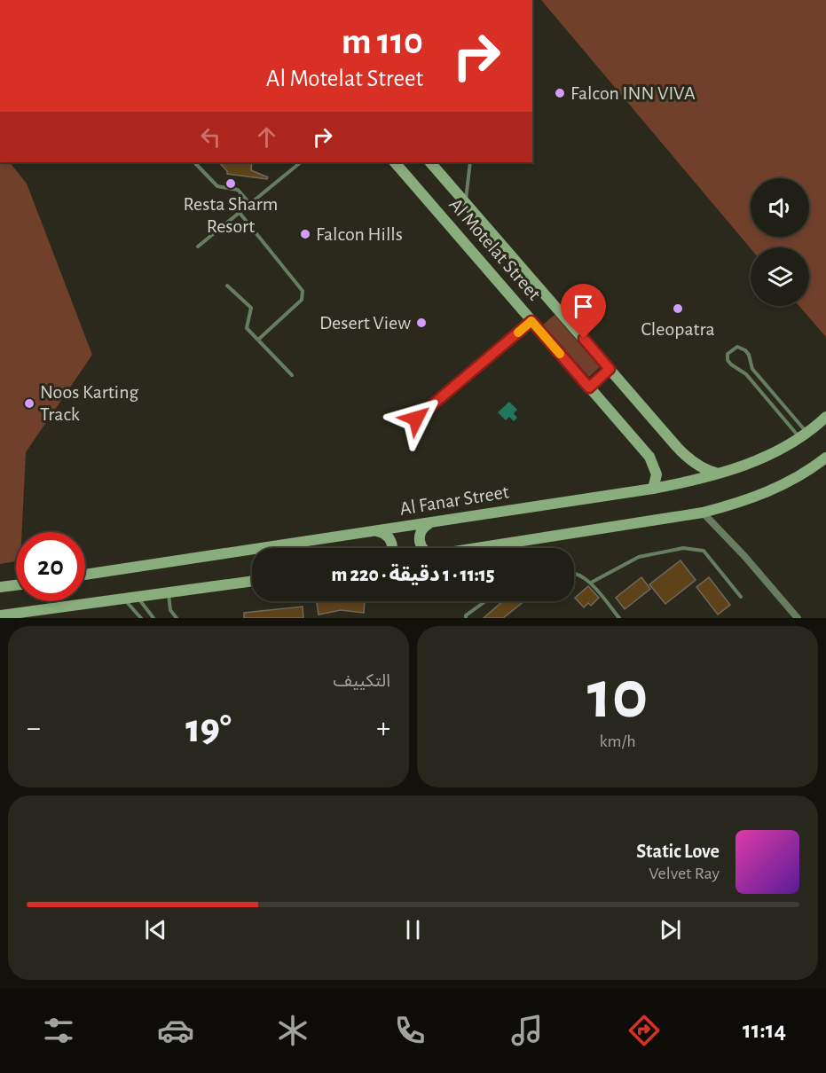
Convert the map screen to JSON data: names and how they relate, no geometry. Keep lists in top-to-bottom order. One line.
{"streets":{"main road":["Al Motelat Street","Al Fanar Street"]},"crossings":[["Al Motelat Street","Al Fanar Street"]],"places":["Falcon INN VIVA","Resta Sharm Resort","Falcon Hills","Cleopatra","Desert View","Noos Karting Track"],"page":{"turn":["110 m","Al Motelat Street"],"limit":"20","trip":"11:15 · 1 دقيقة · 220 m","tile":[["10","km/h"],"التكييف"],"heat":["−","19°","+"],"song":["Static Love","Velvet Ray"],"tabs":"11:14"}}
